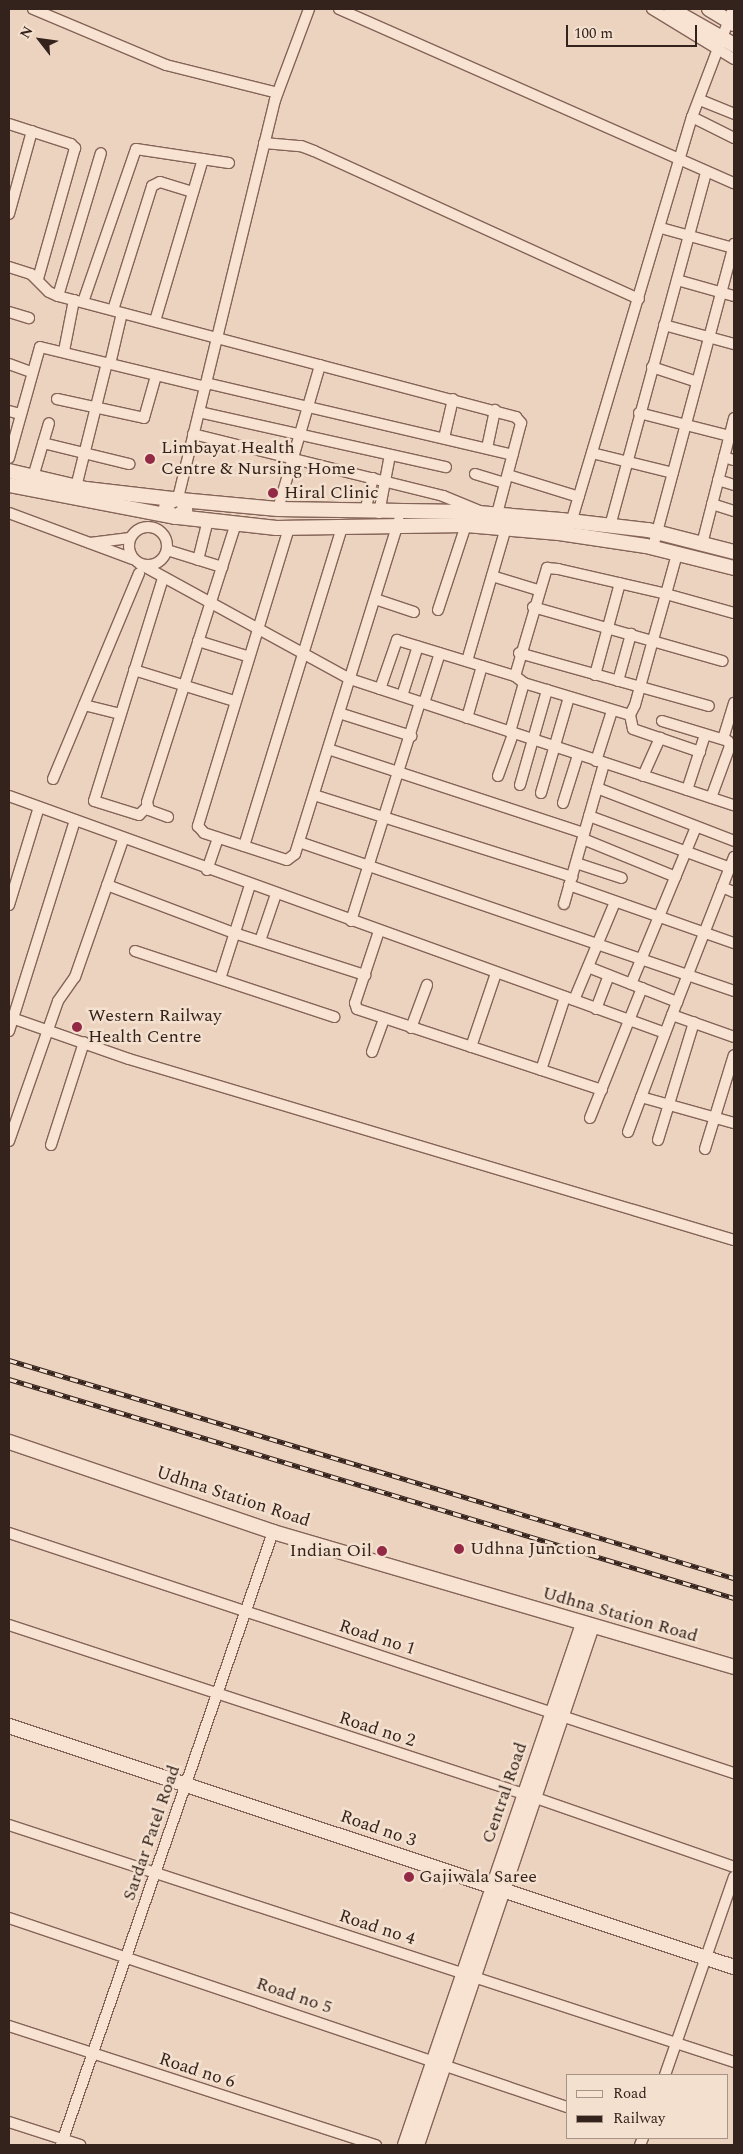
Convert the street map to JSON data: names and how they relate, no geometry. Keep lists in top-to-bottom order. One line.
{"streets":{"street":["Udhna Station Road","Road no 1","Road no 2","Central Road","Road no 3","Sardar Patel Road","Road no 4","Road no 5","Road no 6"]},"crossings":[["Udhna Station Road","Central Road"],["Udhna Station Road","Sardar Patel Road"],["Road no 1","Central Road"],["Road no 1","Sardar Patel Road"],["Road no 2","Central Road"],["Road no 2","Sardar Patel Road"],["Central Road","Road no 3"],["Central Road","Road no 4"],["Central Road","Road no 5"],["Road no 3","Sardar Patel Road"],["Sardar Patel Road","Road no 4"],["Sardar Patel Road","Road no 5"],["Sardar Patel Road","Road no 6"]],"places":["Limbayat Health Centre & Nursing Home","Hiral Clinic","Western Railway Health Centre","Udhna Junction","Indian Oil","Gajiwala Saree"],"legend":["Road","Railway"],"scale_bar":"100 m","north":"top left"}
